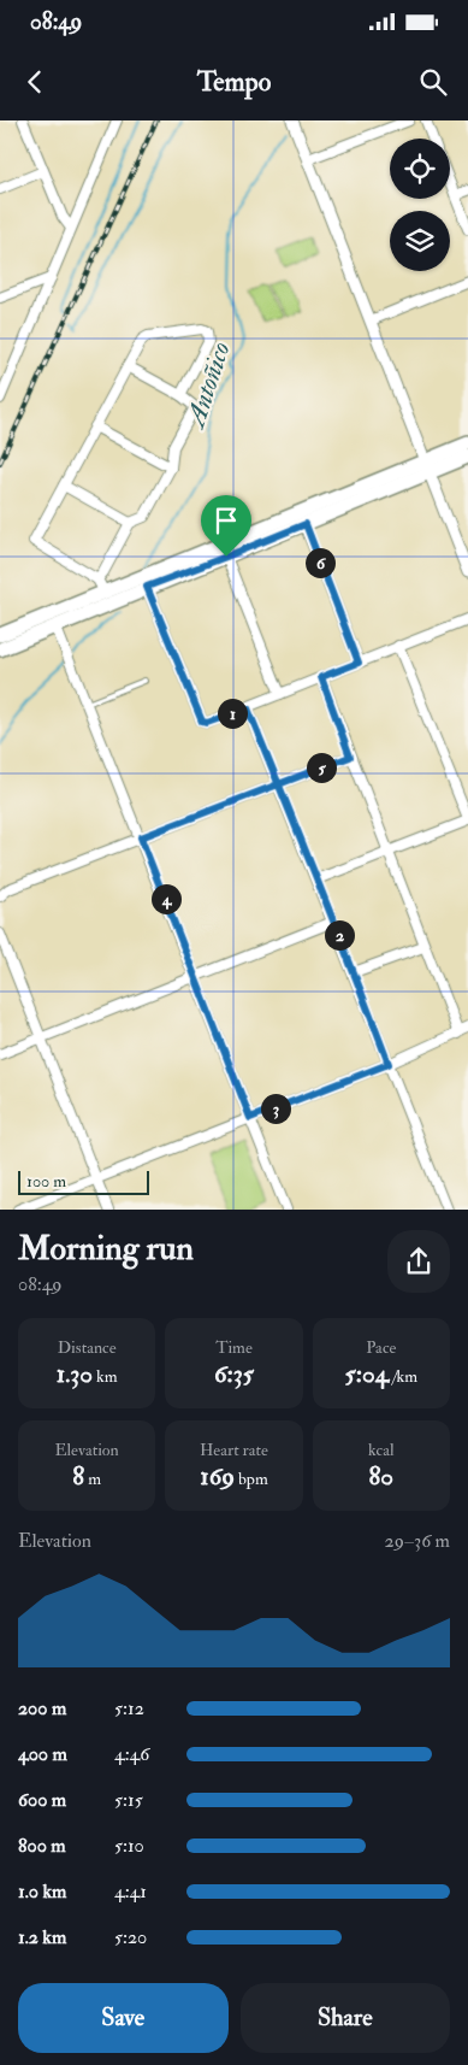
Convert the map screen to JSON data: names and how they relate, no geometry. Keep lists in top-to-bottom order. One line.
{"water":["Antoñico"],"scale_bar":"100 m","page":{"status":"08:49","header":"Tempo","pins":["6","1","5","4","2","3"],"scale":"100 m","heading":["Morning run","08:49"],"stats":[["Distance","1.30 km"],["Time","6:35"],["Pace","5:04 /km"],["Elevation","8 m"],["Heart rate","169 bpm"],["kcal","80"]],"chart":["Elevation","29–36 m"],"list":[{"name":"200 m","note":"5:12"},{"name":"400 m","note":"4:46"},{"name":"600 m","note":"5:15"},{"name":"800 m","note":"5:10"},{"name":"1.0 km","note":"4:41"},{"name":"1.2 km","note":"5:20"}],"buttons":["Save","Share"]}}
